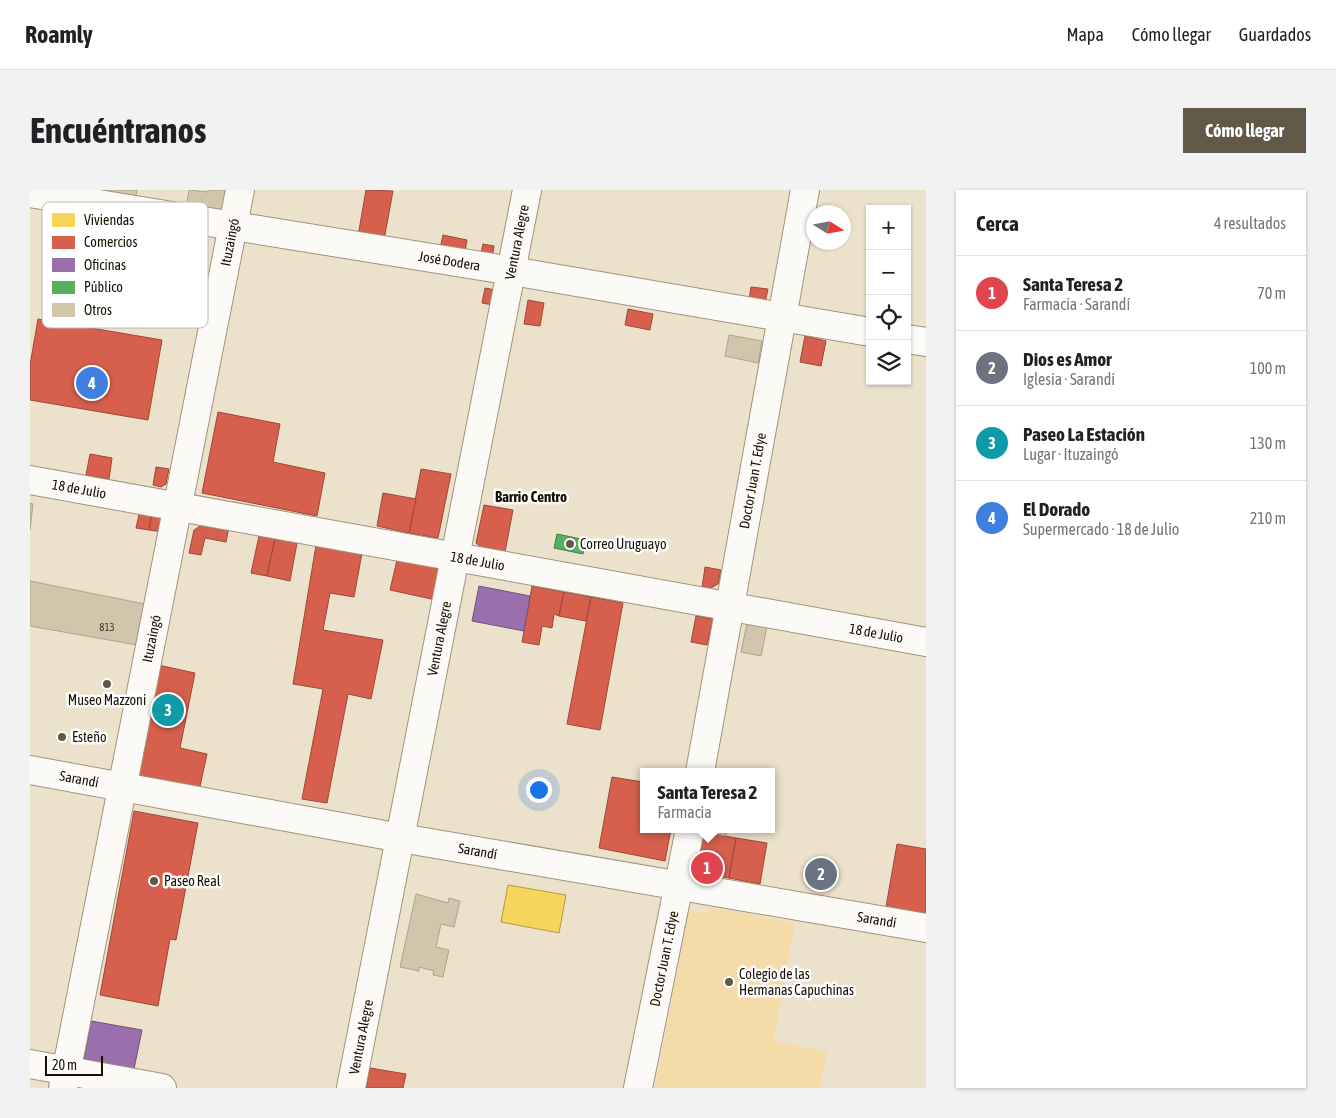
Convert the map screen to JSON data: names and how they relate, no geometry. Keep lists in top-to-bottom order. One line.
{"streets":{"street":["Ituzaingó","Ventura Alegre","José Dodera","Doctor Juan T. Edye","18 de Julio","Sarandí"]},"crossings":[["Ituzaingó","José Dodera"],["Ituzaingó","18 de Julio"],["Ituzaingó","Sarandí"],["Ventura Alegre","José Dodera"],["Ventura Alegre","18 de Julio"],["Ventura Alegre","Sarandí"],["José Dodera","Doctor Juan T. Edye"],["Doctor Juan T. Edye","18 de Julio"],["Doctor Juan T. Edye","Sarandí"]],"districts":["Barrio Centro"],"places":["Correo Uruguayo","Museo Mazzoni","Esteño","Paseo Real","Colegio de las Hermanas Capuchinas"],"house_numbers":["813"],"legend":["Viviendas","Comercios","Oficinas","Público","Otros"],"scale_bar":"20 m","north":"right","page":{"header":"Roamly","nav":["Mapa","Cómo llegar","Guardados"],"buttons":"Cómo llegar","title":"Encuéntranos","heading":["Cerca","4 resultados"],"map_buttons":["+","−"],"list":[{"mark":"1","name":"Santa Teresa 2","note":"Farmacia · Sarandí","value":"70 m"},{"mark":"2","name":"Dios es Amor","note":"Iglesia · Sarandí","value":"100 m"},{"mark":"3","name":"Paseo La Estación","note":"Lugar · Ituzaingó","value":"130 m"},{"mark":"4","name":"El Dorado","note":"Supermercado · 18 de Julio","value":"210 m"}],"pins":["4","3","1","2"],"popup":["Santa Teresa 2","Farmacia"],"scale":"20 m"}}
